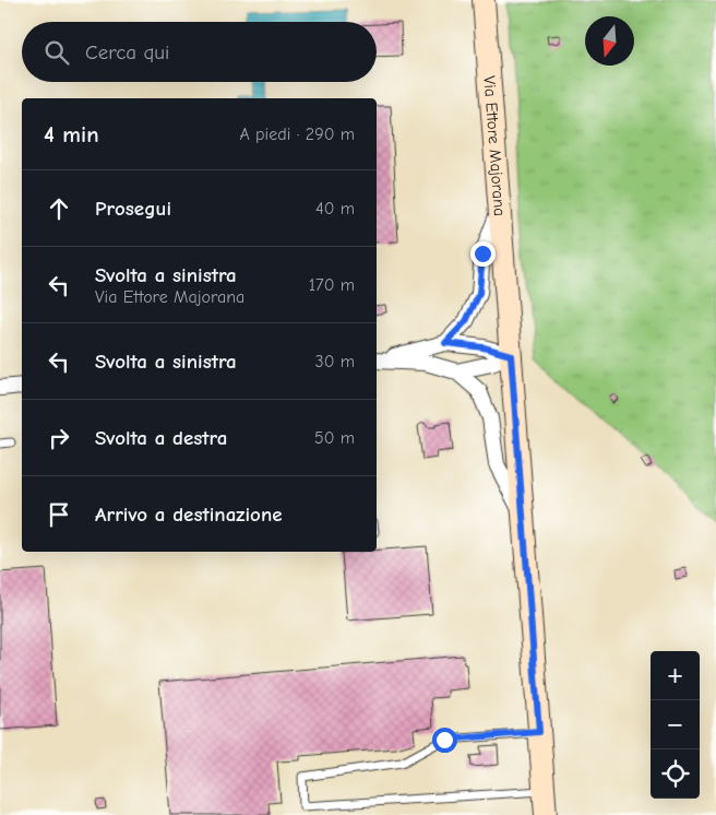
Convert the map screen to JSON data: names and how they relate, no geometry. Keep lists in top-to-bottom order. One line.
{"streets":{"main road":["Via Ettore Majorana"]},"north":"bottom","page":{"search":"Cerca qui","heading":["4 min","A piedi · 290 m"],"list":[["Prosegui","40 m"],["Svolta a sinistra","Via Ettore Majorana","170 m"],["Svolta a sinistra","30 m"],["Svolta a destra","50 m"],"Arrivo a destinazione"],"map_buttons":["+","−"]}}
